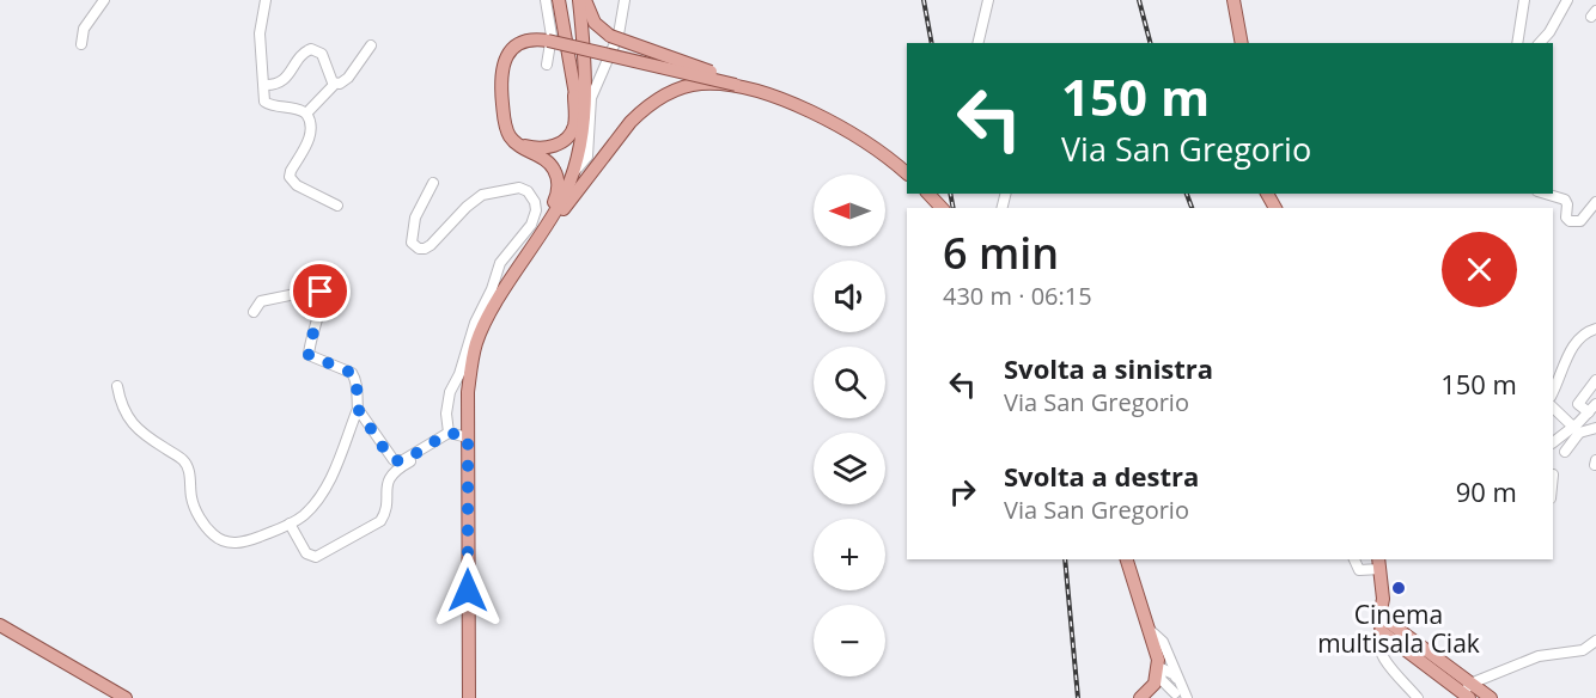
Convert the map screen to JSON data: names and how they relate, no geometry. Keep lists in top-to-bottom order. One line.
{"places":["Cinema multisala Ciak"],"north":"left","page":{"turn":["150 m","Via San Gregorio"],"map_buttons":["+","−"],"heading":["6 min","430 m · 06:15"],"list":[{"name":"Svolta a sinistra","note":"Via San Gregorio","value":"150 m"},{"name":"Svolta a destra","note":"Via San Gregorio","value":"90 m"}]}}
